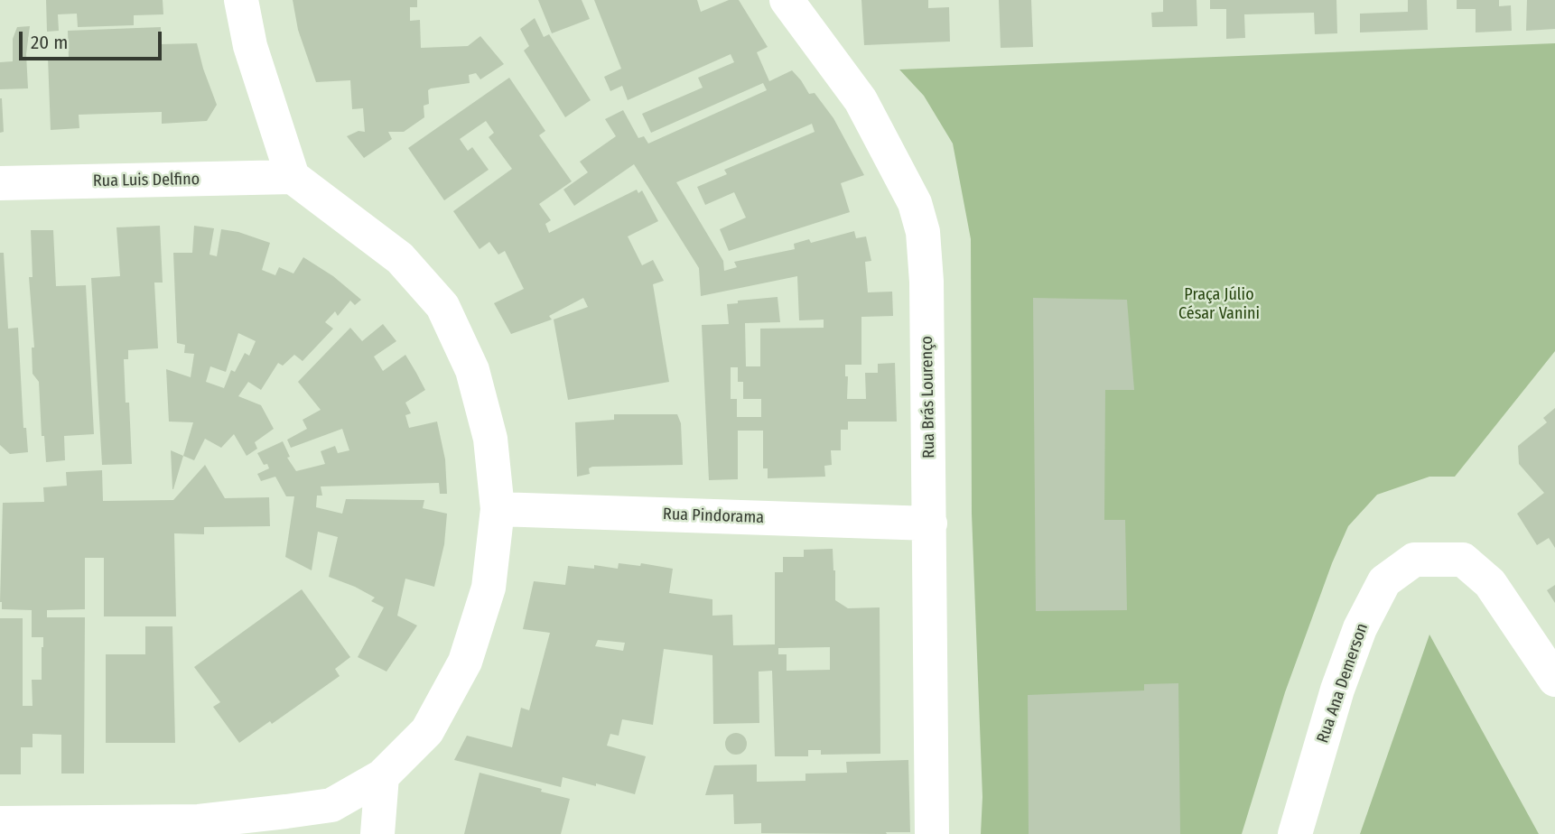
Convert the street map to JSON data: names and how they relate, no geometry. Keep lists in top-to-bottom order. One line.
{"streets":{"street":["Rua Luis Delfino","Rua Brás Lourenço","Rua Pindorama","Rua Ana Demerson"]},"crossings":[["Rua Brás Lourenço","Rua Pindorama"]],"parks":["Praça Júlio César Vanini"],"scale_bar":"20 m"}
